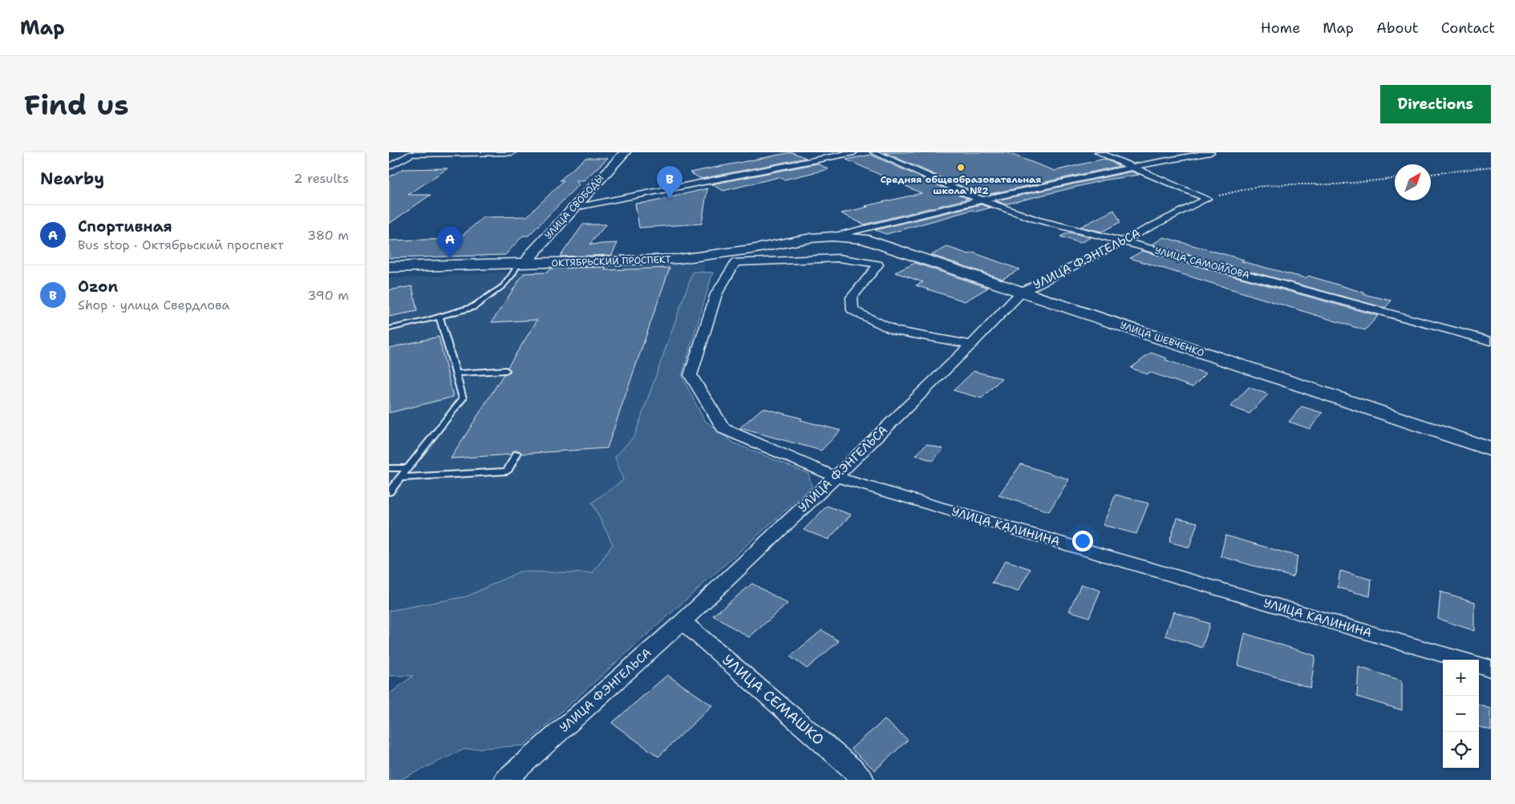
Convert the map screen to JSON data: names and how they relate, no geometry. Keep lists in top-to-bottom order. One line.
{"streets":{"main road":["УЛИЦА СВОБОДЫ","ОКТЯБРЬСКИЙ ПРОСПЕКТ","УЛИЦА ШЕВЧЕНКО"],"street":["УЛИЦА Ф.ЭНГЕЛЬСА","УЛИЦА САМОЙЛОВА","УЛИЦА КАЛИНИНА","УЛИЦА СЕМАШКО"]},"crossings":[["УЛИЦА СВОБОДЫ","ОКТЯБРЬСКИЙ ПРОСПЕКТ"],["УЛИЦА Ф.ЭНГЕЛЬСА","УЛИЦА САМОЙЛОВА"],["УЛИЦА Ф.ЭНГЕЛЬСА","УЛИЦА ШЕВЧЕНКО"],["УЛИЦА Ф.ЭНГЕЛЬСА","УЛИЦА КАЛИНИНА"],["УЛИЦА Ф.ЭНГЕЛЬСА","УЛИЦА СЕМАШКО"],["ОКТЯБРЬСКИЙ ПРОСПЕКТ","УЛИЦА ШЕВЧЕНКО"]],"places":["Средняя общеобразовательная школа №2"],"north":"top right","page":{"header":"Map","nav":["Home","Map","About","Contact"],"buttons":"Directions","title":"Find us","heading":["Nearby","2 results"],"pins":["B","A"],"list":[{"mark":"A","name":"Спортивная","note":"Bus stop · Октябрьский проспект","value":"380 m"},{"mark":"B","name":"Ozon","note":"Shop · улица Свердлова","value":"390 m"}],"map_buttons":["+","−"]}}
